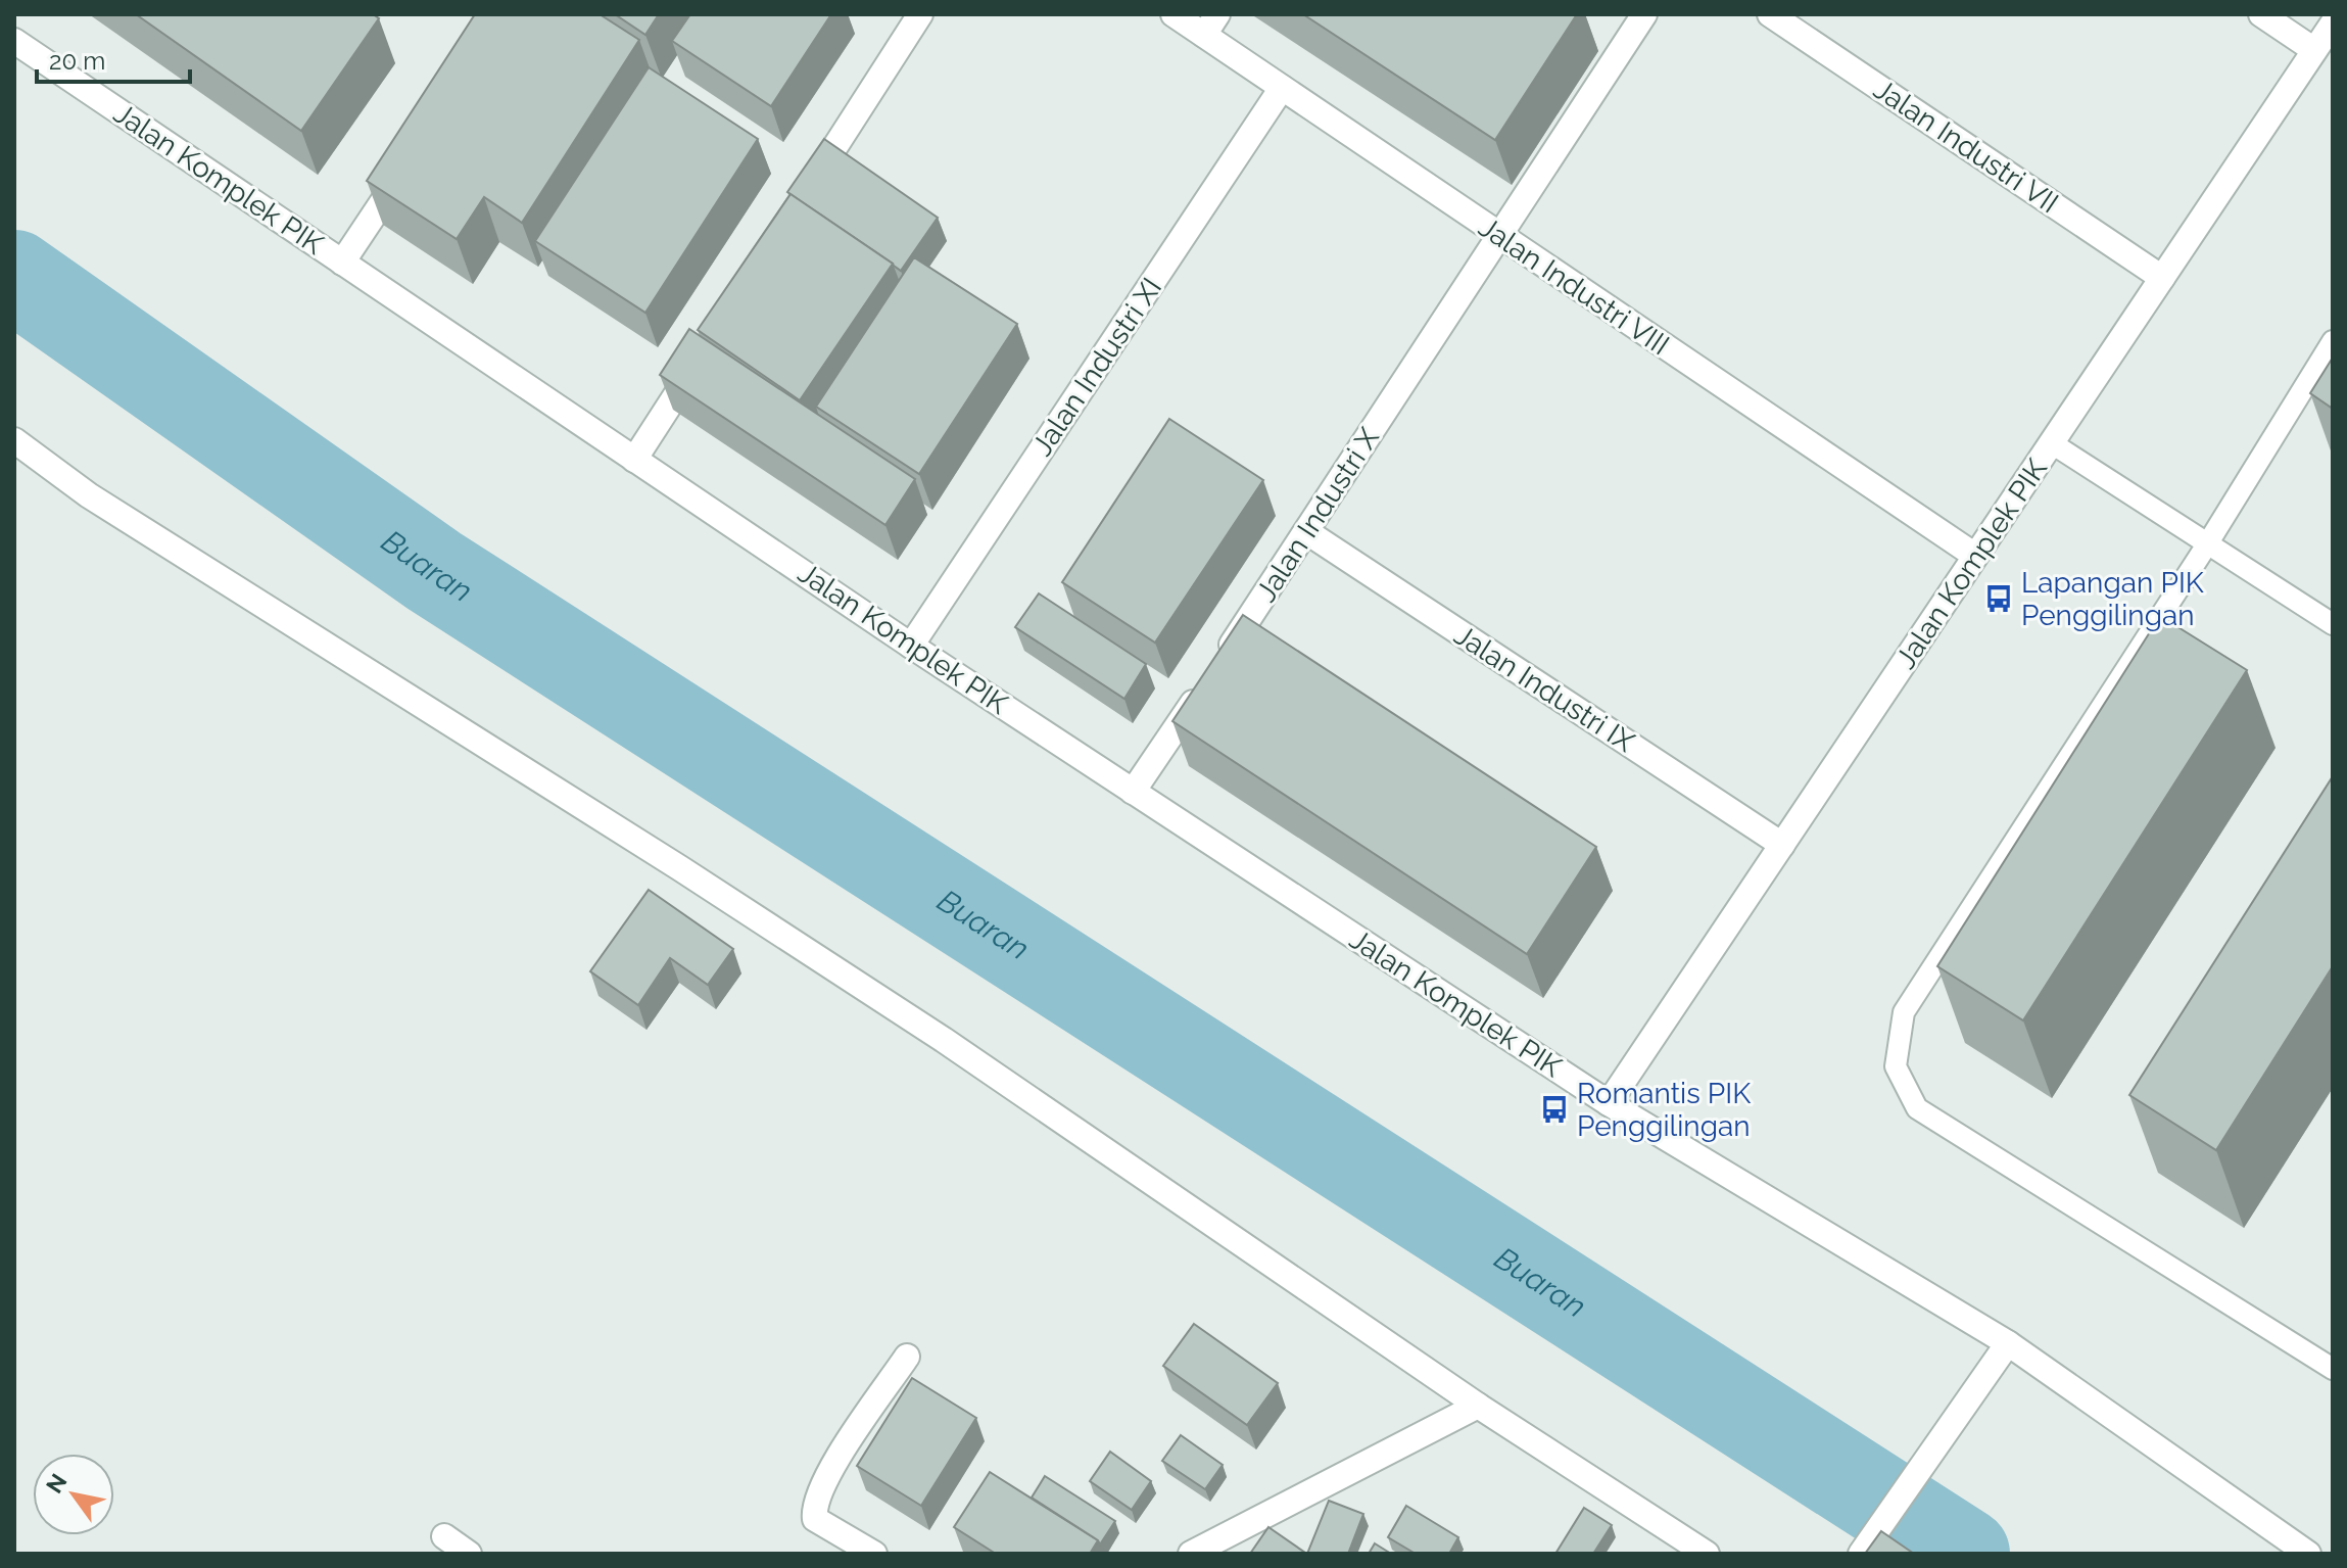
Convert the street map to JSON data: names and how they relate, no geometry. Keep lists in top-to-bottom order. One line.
{"streets":{"street":["Jalan Industri VII","Jalan Komplek PIK","Jalan Industri VIII","Jalan Industri XI","Jalan Industri X","Jalan Industri IX"]},"crossings":[["Jalan Industri VII","Jalan Komplek PIK"],["Jalan Komplek PIK","Jalan Industri VIII"],["Jalan Komplek PIK","Jalan Industri XI"],["Jalan Komplek PIK","Jalan Industri IX"],["Jalan Industri VIII","Jalan Industri XI"],["Jalan Industri VIII","Jalan Industri X"],["Jalan Industri X","Jalan Industri IX"]],"water":["Buaran"],"places":{"bus stop":["Lapangan PIK Penggilingan","Romantis PIK Penggilingan"]},"scale_bar":"20 m","north":"top left"}
